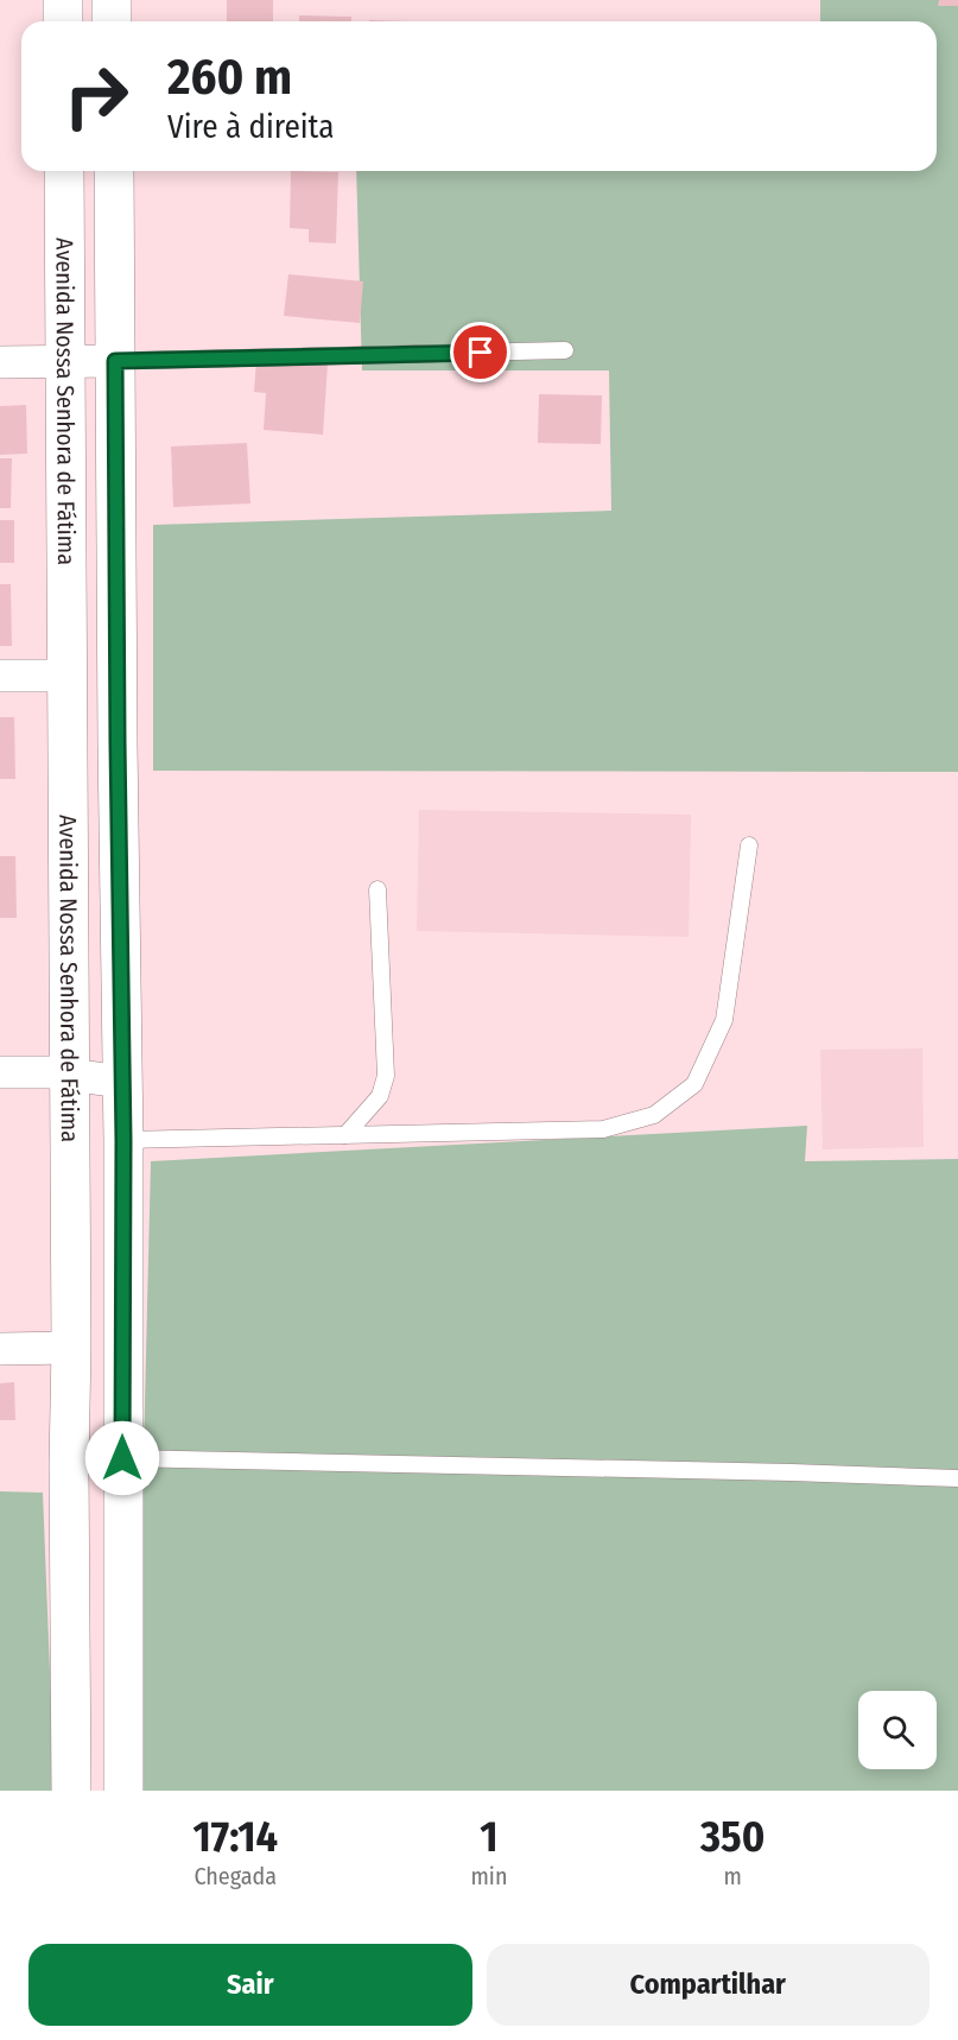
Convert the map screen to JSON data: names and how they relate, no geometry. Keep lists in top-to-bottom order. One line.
{"streets":{"street":["Avenida Nossa Senhora de Fátima"]},"page":{"turn":["260 m","Vire à direita"],"eta":["17:14","Chegada","1","min","350","m"],"buttons":["Sair","Compartilhar"]}}
